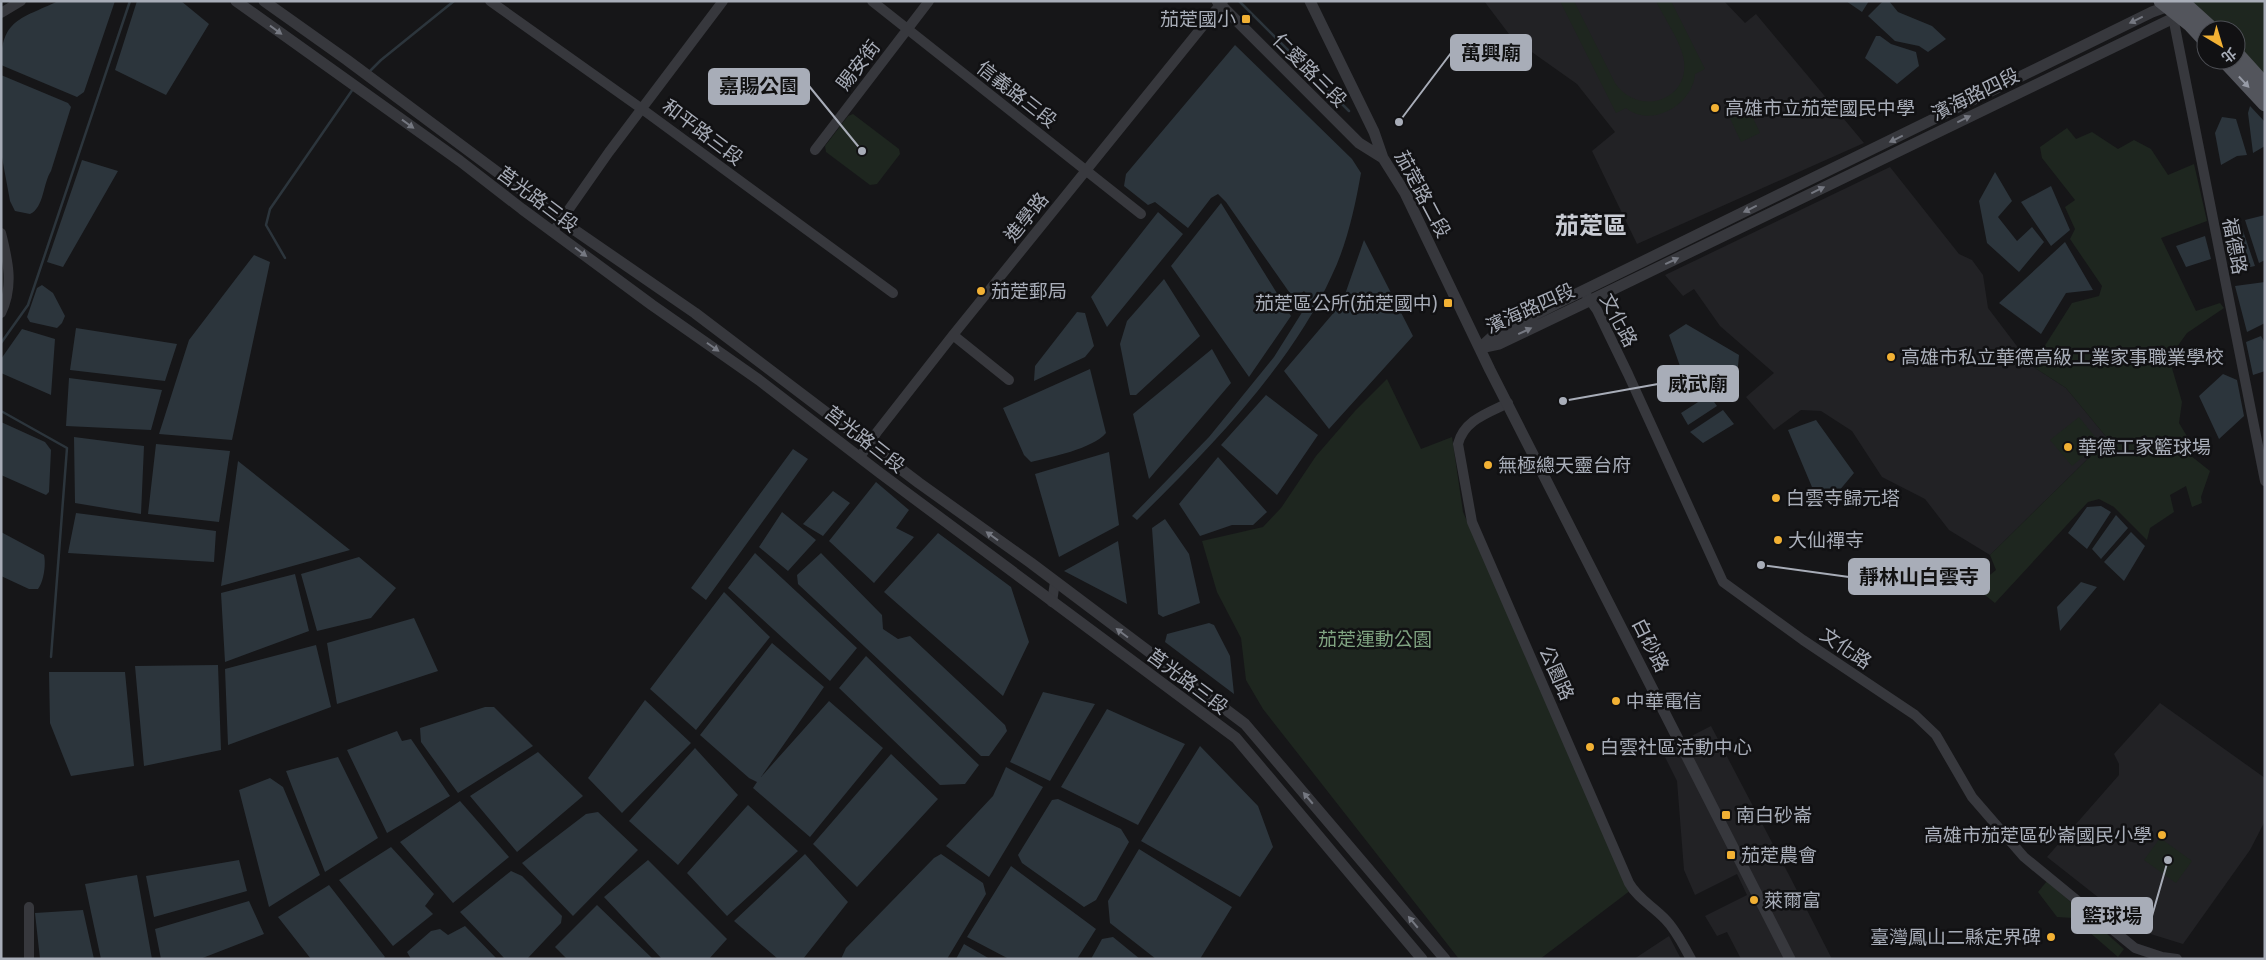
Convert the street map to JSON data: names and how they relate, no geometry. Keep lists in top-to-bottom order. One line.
{"streets":{"street":["賜安街","仁愛路三段","信義路三段","濱海路四段","和平路三段","茄萣路二段","莒光路三段","進學路","福德路","文化路","白砂路","公園路"]},"crossings":[["賜安街","信義路三段"],["仁愛路三段","茄萣路二段"],["仁愛路三段","進學路"],["信義路三段","進學路"],["濱海路四段","茄萣路二段"],["濱海路四段","福德路"],["濱海路四段","文化路"],["濱海路四段","白砂路"],["茄萣路二段","白砂路"],["莒光路三段","進學路"],["白砂路","公園路"]],"districts":["茄萣區"],"parks":["茄萣運動公園"],"places":{"transit":["茄萣國小","茄萣區公所(茄萣國中)","南白砂崙","茄萣農會"],"other":["高雄市立茄萣國民中學","萬興廟","嘉賜公園","茄萣郵局","高雄市私立華德高級工業家事職業學校","威武廟","華德工家籃球場","無極總天靈台府","白雲寺歸元塔","大仙禪寺","靜林山白雲寺","中華電信","白雲社區活動中心","高雄市茄萣區砂崙國民小學","籃球場","萊爾富","臺灣鳳山二縣定界碑"]},"north":"bottom right"}
